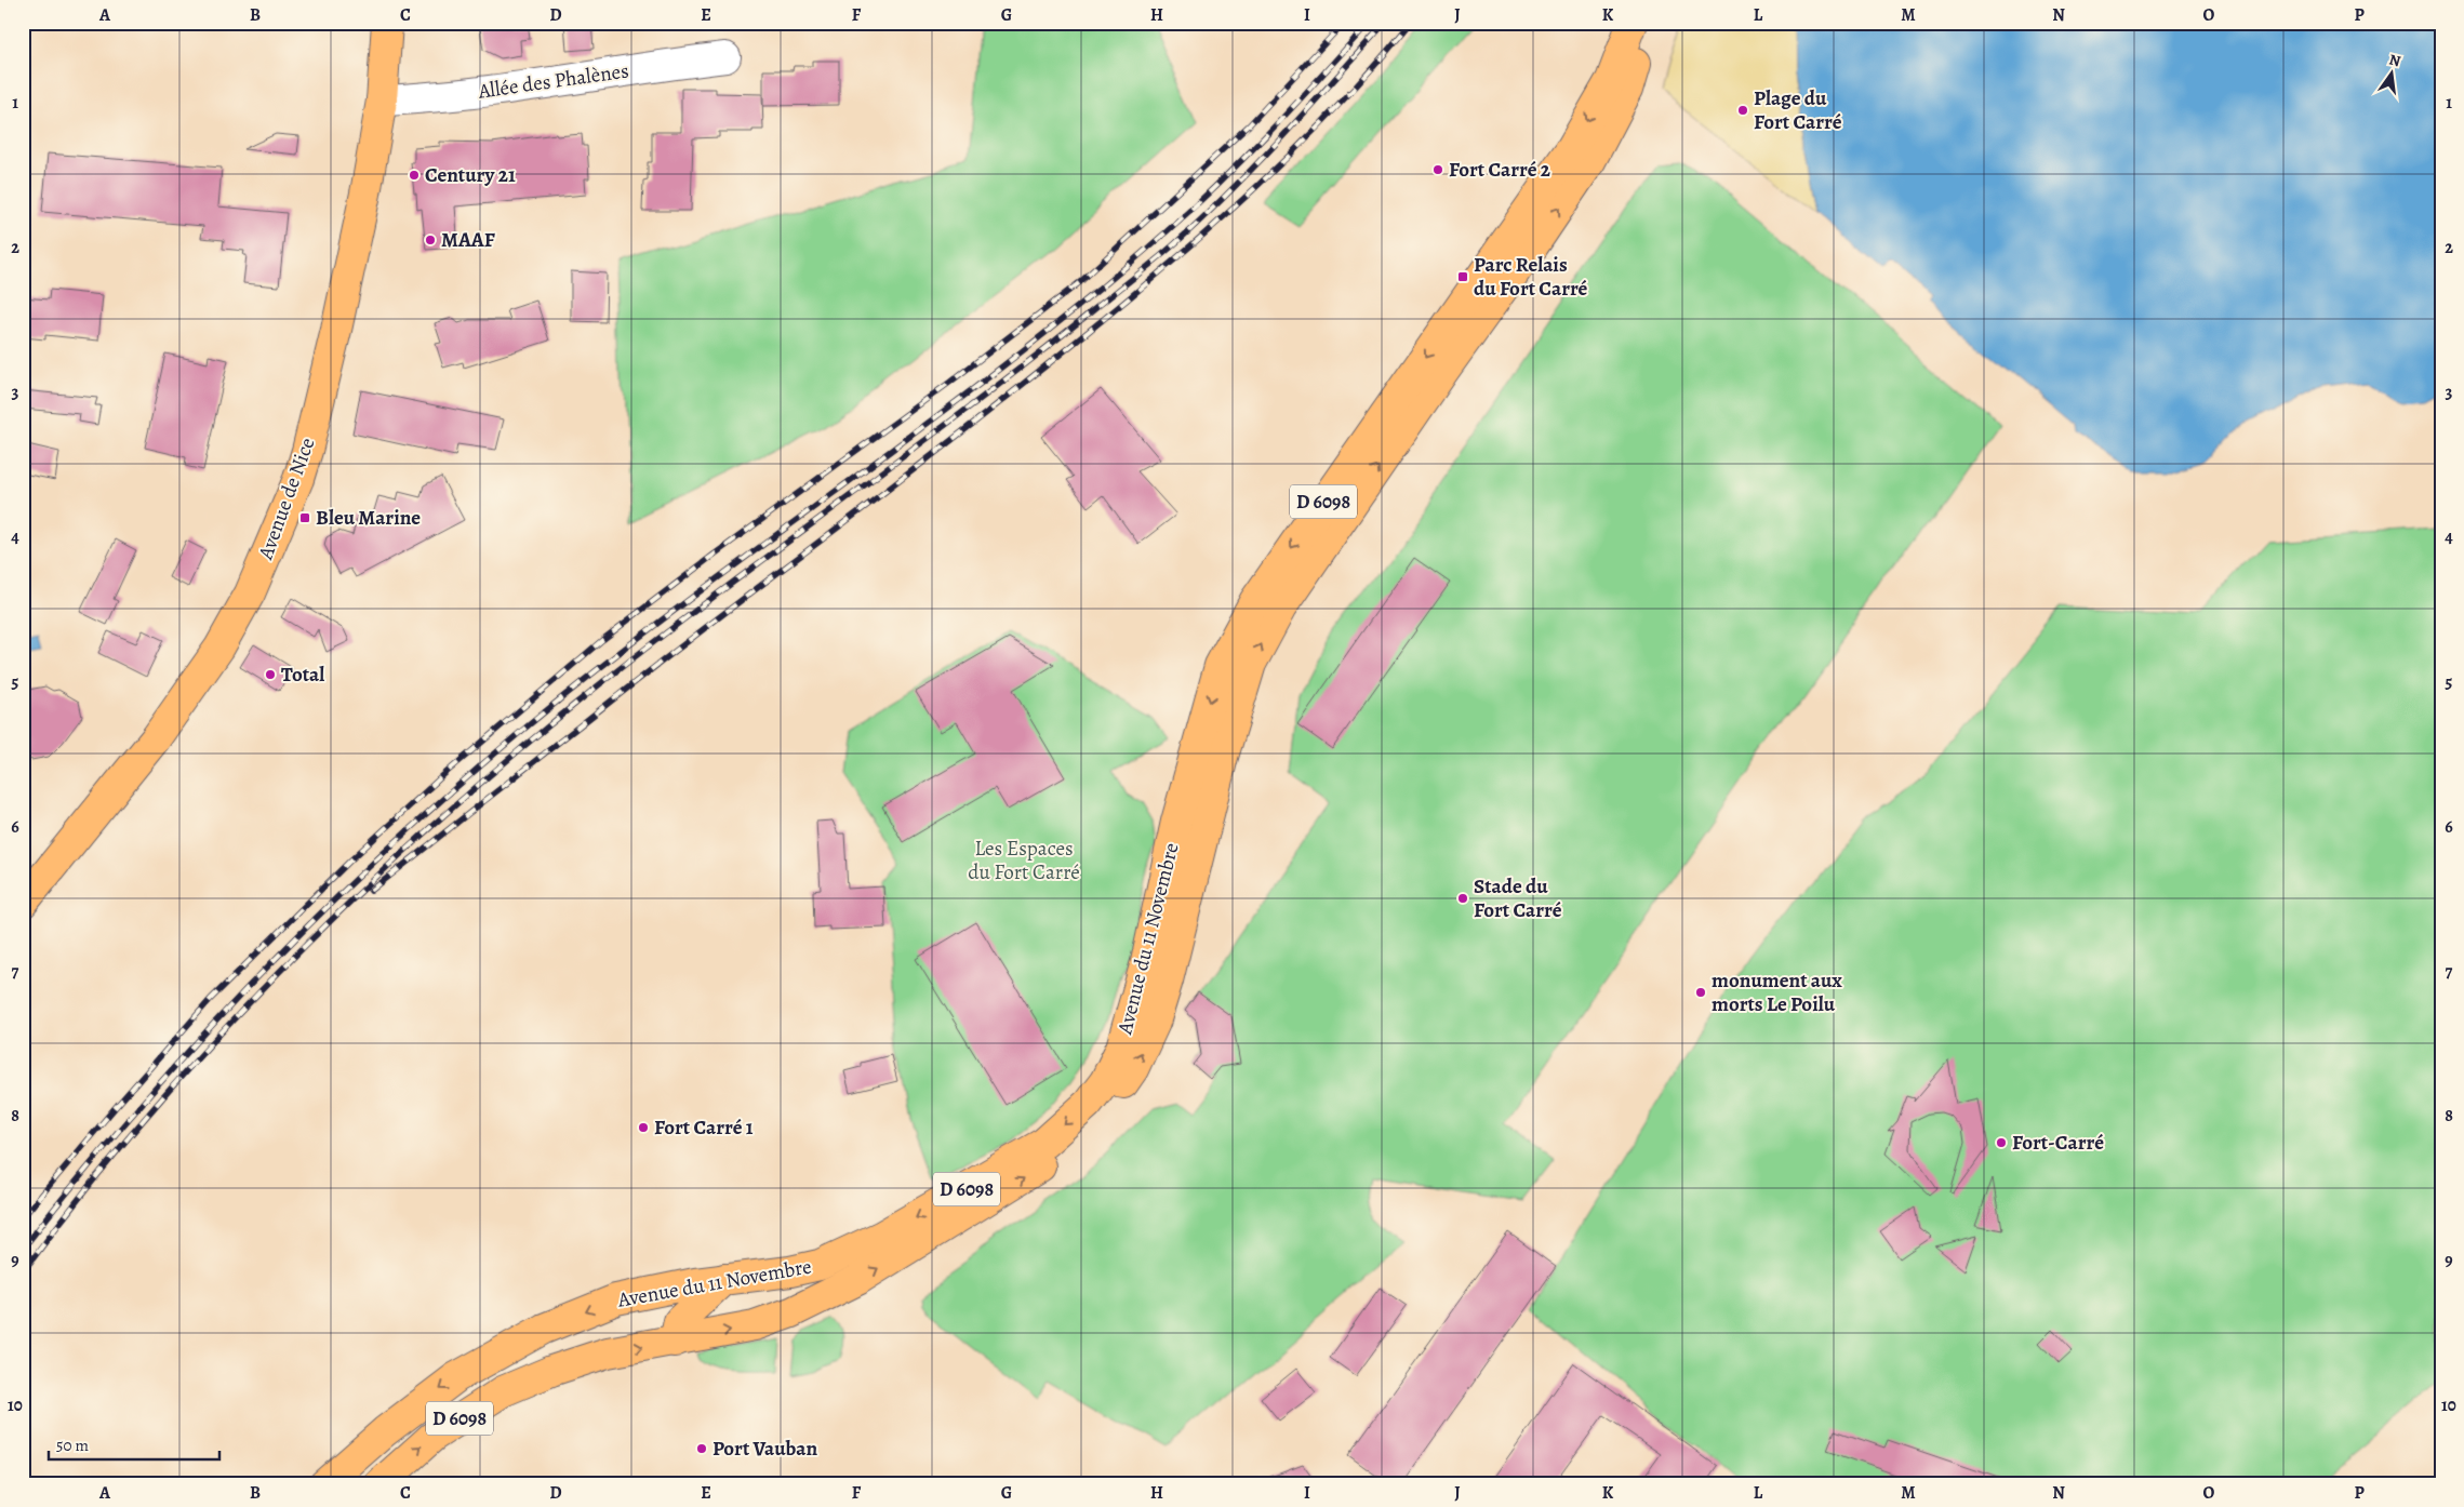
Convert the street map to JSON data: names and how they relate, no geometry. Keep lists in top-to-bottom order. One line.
{"streets":{"main road":["Avenue de Nice","D 6098","Avenue du 11 Novembre"],"street":["Allée des Phalènes"]},"crossings":[["Allée des Phalènes","Avenue de Nice"]],"parks":["Les Espaces du Fort Carré"],"places":{"other":["Plage du Fort Carré","Fort Carré 2","Century 21","MAAF","Total","Stade du Fort Carré","monument aux morts Le Poilu","Fort Carré 1","Fort-Carré","Port Vauban"],"transit":["Parc Relais du Fort Carré","Bleu Marine"]},"scale_bar":"50 m","north":"top","grid":{"columns":["A","B","C","D","E","F","G","H","I","J","K","L","M","N","O","P"],"rows":["1","2","3","4","5","6","7","8","9","10"]}}
